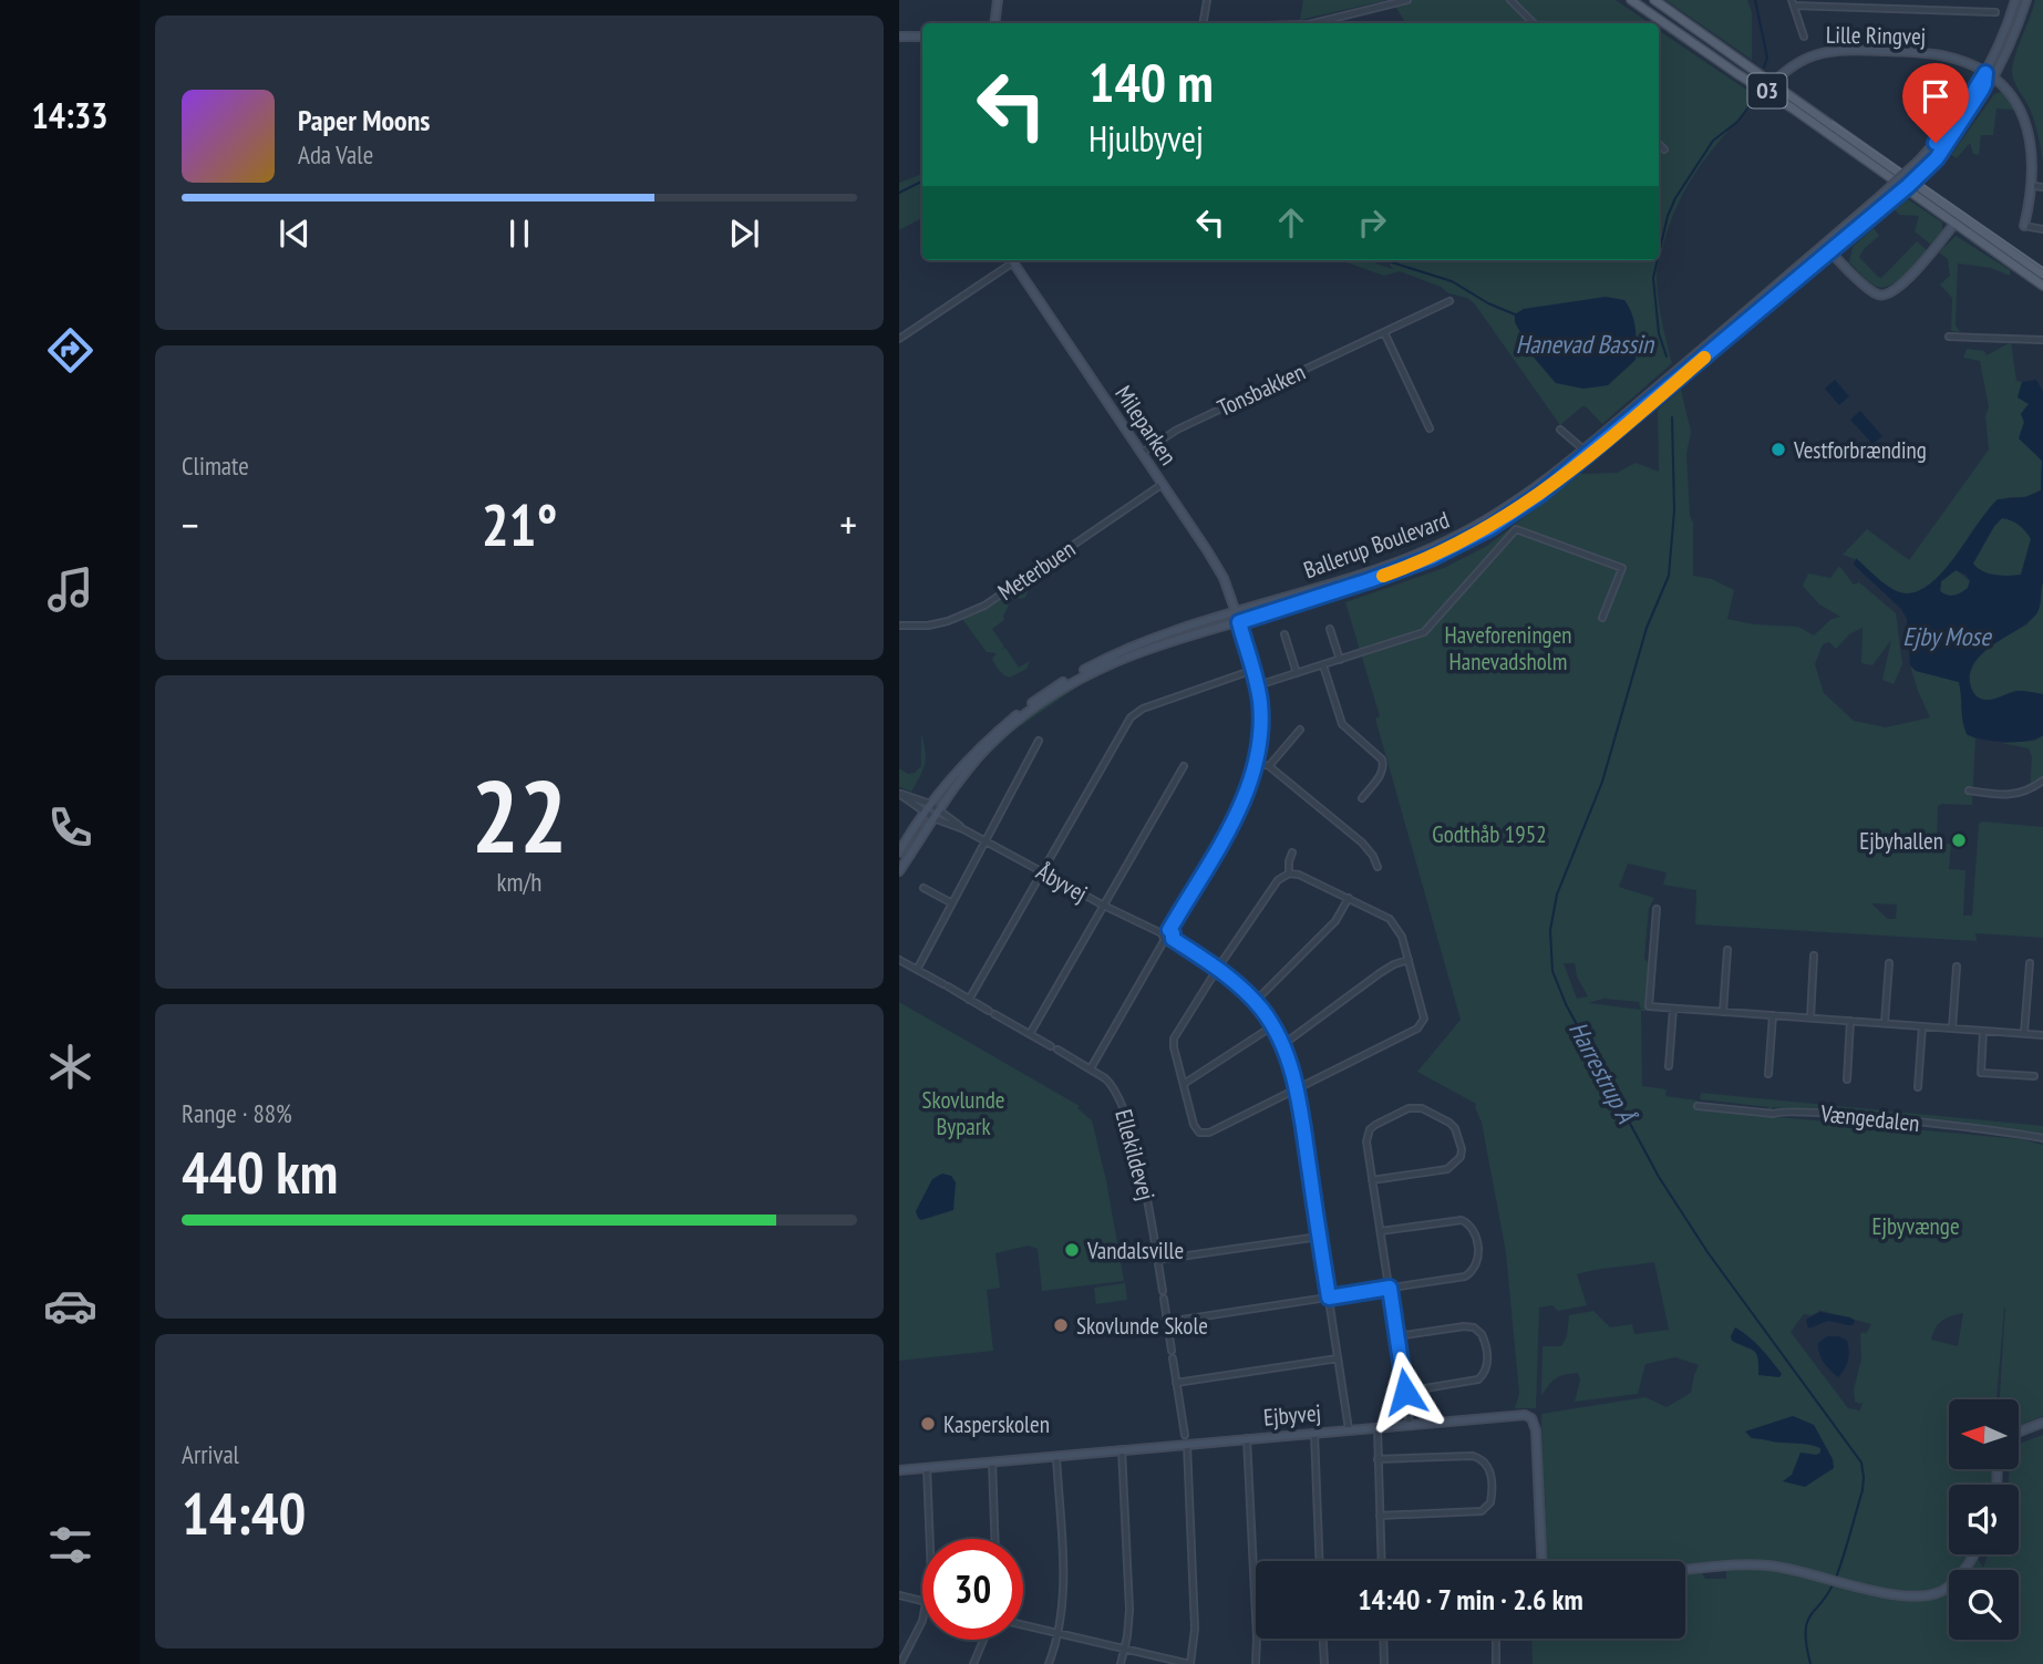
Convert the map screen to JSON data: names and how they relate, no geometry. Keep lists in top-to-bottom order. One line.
{"streets":{"main road":["O3"],"street":["Lille Ringvej","Tonsbakken","Mileparken","Ballerup Boulevard","Meterbuen","Åbyvej","Vængedalen","Ellekildevej","Ejbyvej"]},"crossings":[["Lille Ringvej","O3"],["Lille Ringvej","Ballerup Boulevard"],["Tonsbakken","Mileparken"],["Mileparken","Ballerup Boulevard"],["Mileparken","Meterbuen"],["Ballerup Boulevard","Åbyvej"]],"water":["Hanevad Bassin","Ejby Mose","Harrestrup Å"],"parks":["Haveforeningen Hanevadsholm","Godthåb 1952","Skovlunde Bypark","Ejbyvænge"],"places":["Vestforbrænding","Ejbyhallen","Vandalsville","Skovlunde Skole","Kasperskolen"],"north":"left","page":{"tabs":"14:33","turn":["140 m","Hjulbyvej"],"song":["Paper Moons","Ada Vale"],"tile":["Climate",["22","km/h"],["Range · 88%","440 km"],["Arrival","14:40"]],"heat":["−","21°","+"],"limit":"30","trip":"14:40 · 7 min · 2.6 km"}}
